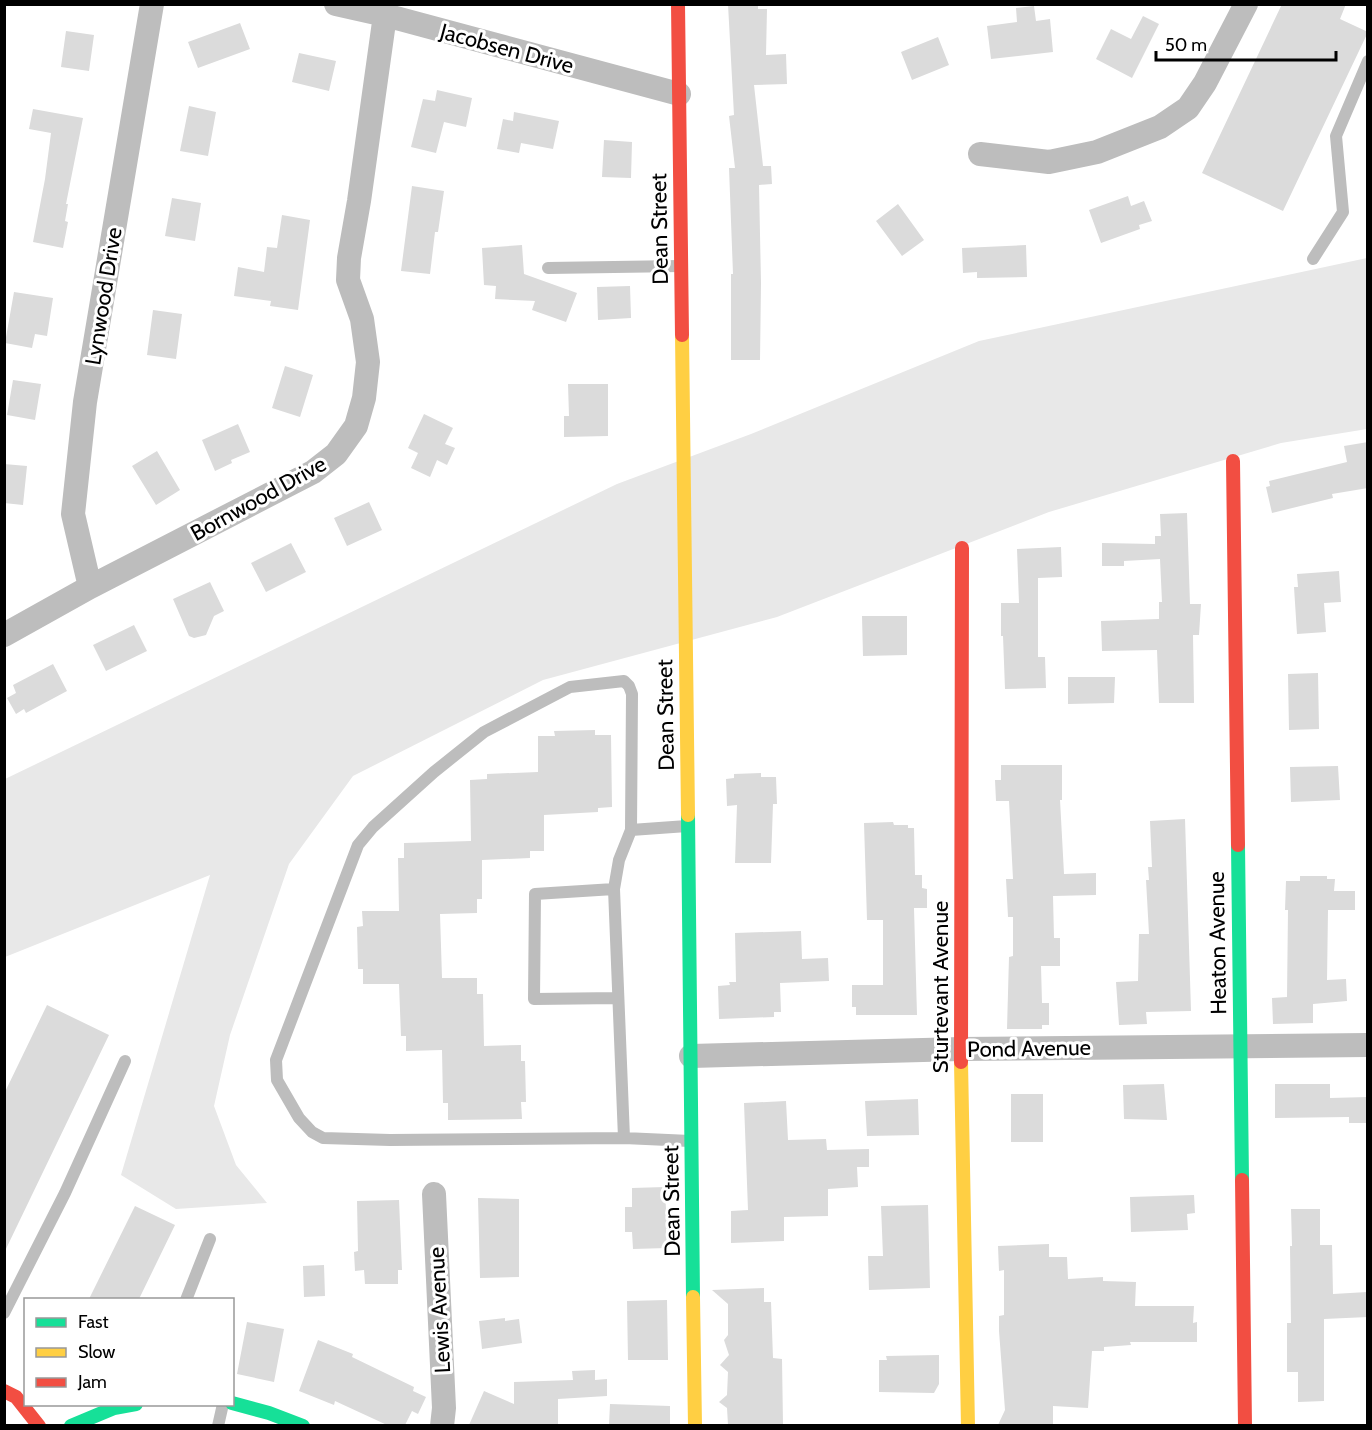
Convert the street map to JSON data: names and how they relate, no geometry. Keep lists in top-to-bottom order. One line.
{"streets":{"street":["Jacobsen Drive","Dean Street","Lynwood Drive","Bornwood Drive","Heaton Avenue","Sturtevant Avenue","Pond Avenue","Lewis Avenue"]},"crossings":[["Jacobsen Drive","Dean Street"],["Jacobsen Drive","Bornwood Drive"],["Dean Street","Pond Avenue"],["Lynwood Drive","Bornwood Drive"],["Heaton Avenue","Pond Avenue"],["Sturtevant Avenue","Pond Avenue"]],"legend":["Fast","Slow","Jam"],"scale_bar":"50 m"}
